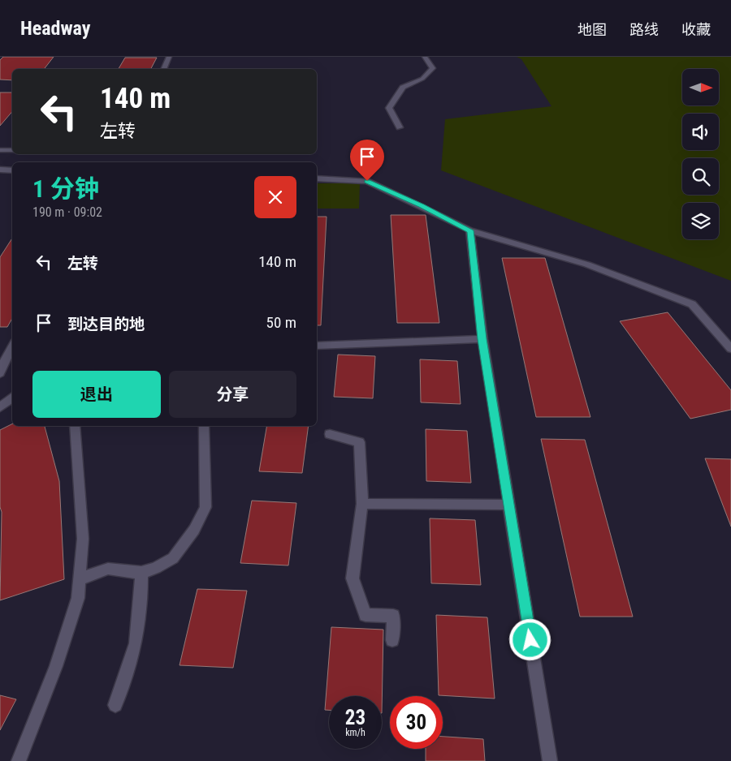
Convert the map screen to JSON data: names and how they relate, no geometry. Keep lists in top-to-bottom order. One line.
{"north":"right","page":{"header":"Headway","nav":["地图","路线","收藏"],"turn":["140 m","左转"],"heading":["1 分钟","190 m · 09:02"],"list":[{"name":"左转","value":"140 m"},{"name":"到达目的地","value":"50 m"}],"buttons":["退出","分享"],"speed":"23 km/h","limit":"30"}}
